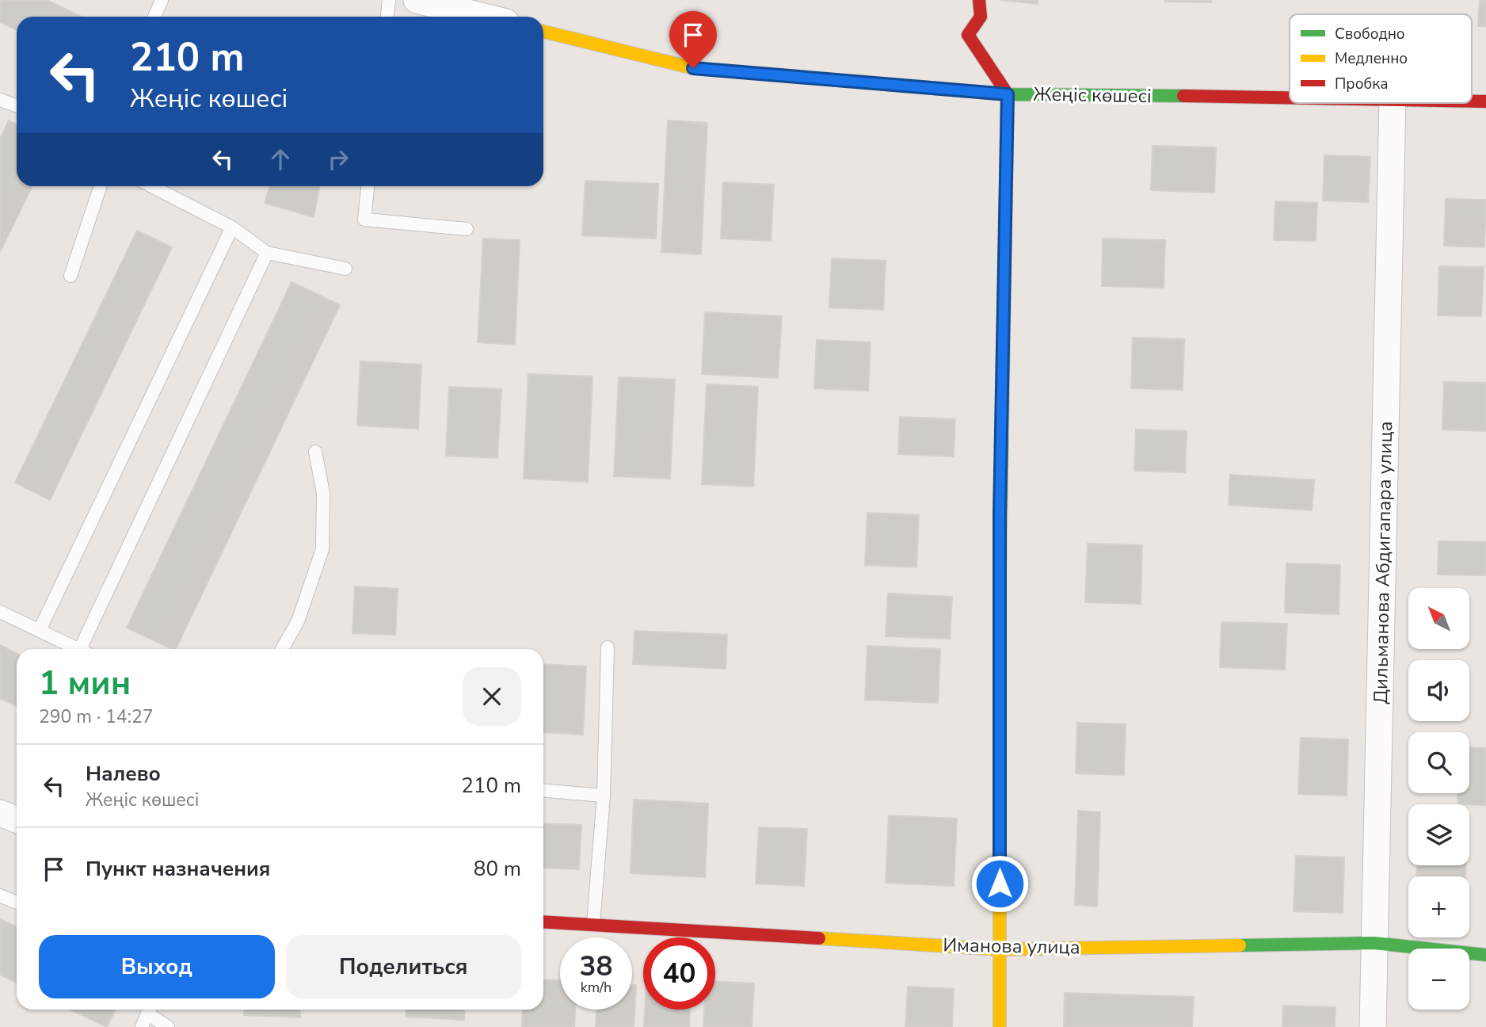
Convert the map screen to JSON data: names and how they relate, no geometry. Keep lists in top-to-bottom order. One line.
{"streets":{"street":["Жеңіс көшесі","Дильманова Абдигапара улица","Иманова улица"]},"crossings":[["Дильманова Абдигапара улица","Иманова улица"]],"legend":["Свободно","Медленно","Пробка"],"north":"top left","page":{"turn":["210 m","Жеңіс көшесі"],"map_buttons":["+","−"],"heading":["1 мин","290 m · 14:27"],"list":[{"name":"Налево","note":"Жеңіс көшесі","value":"210 m"},{"name":"Пункт назначения","value":"80 m"}],"buttons":["Выход","Поделиться"],"speed":"38 km/h","limit":"40"}}
